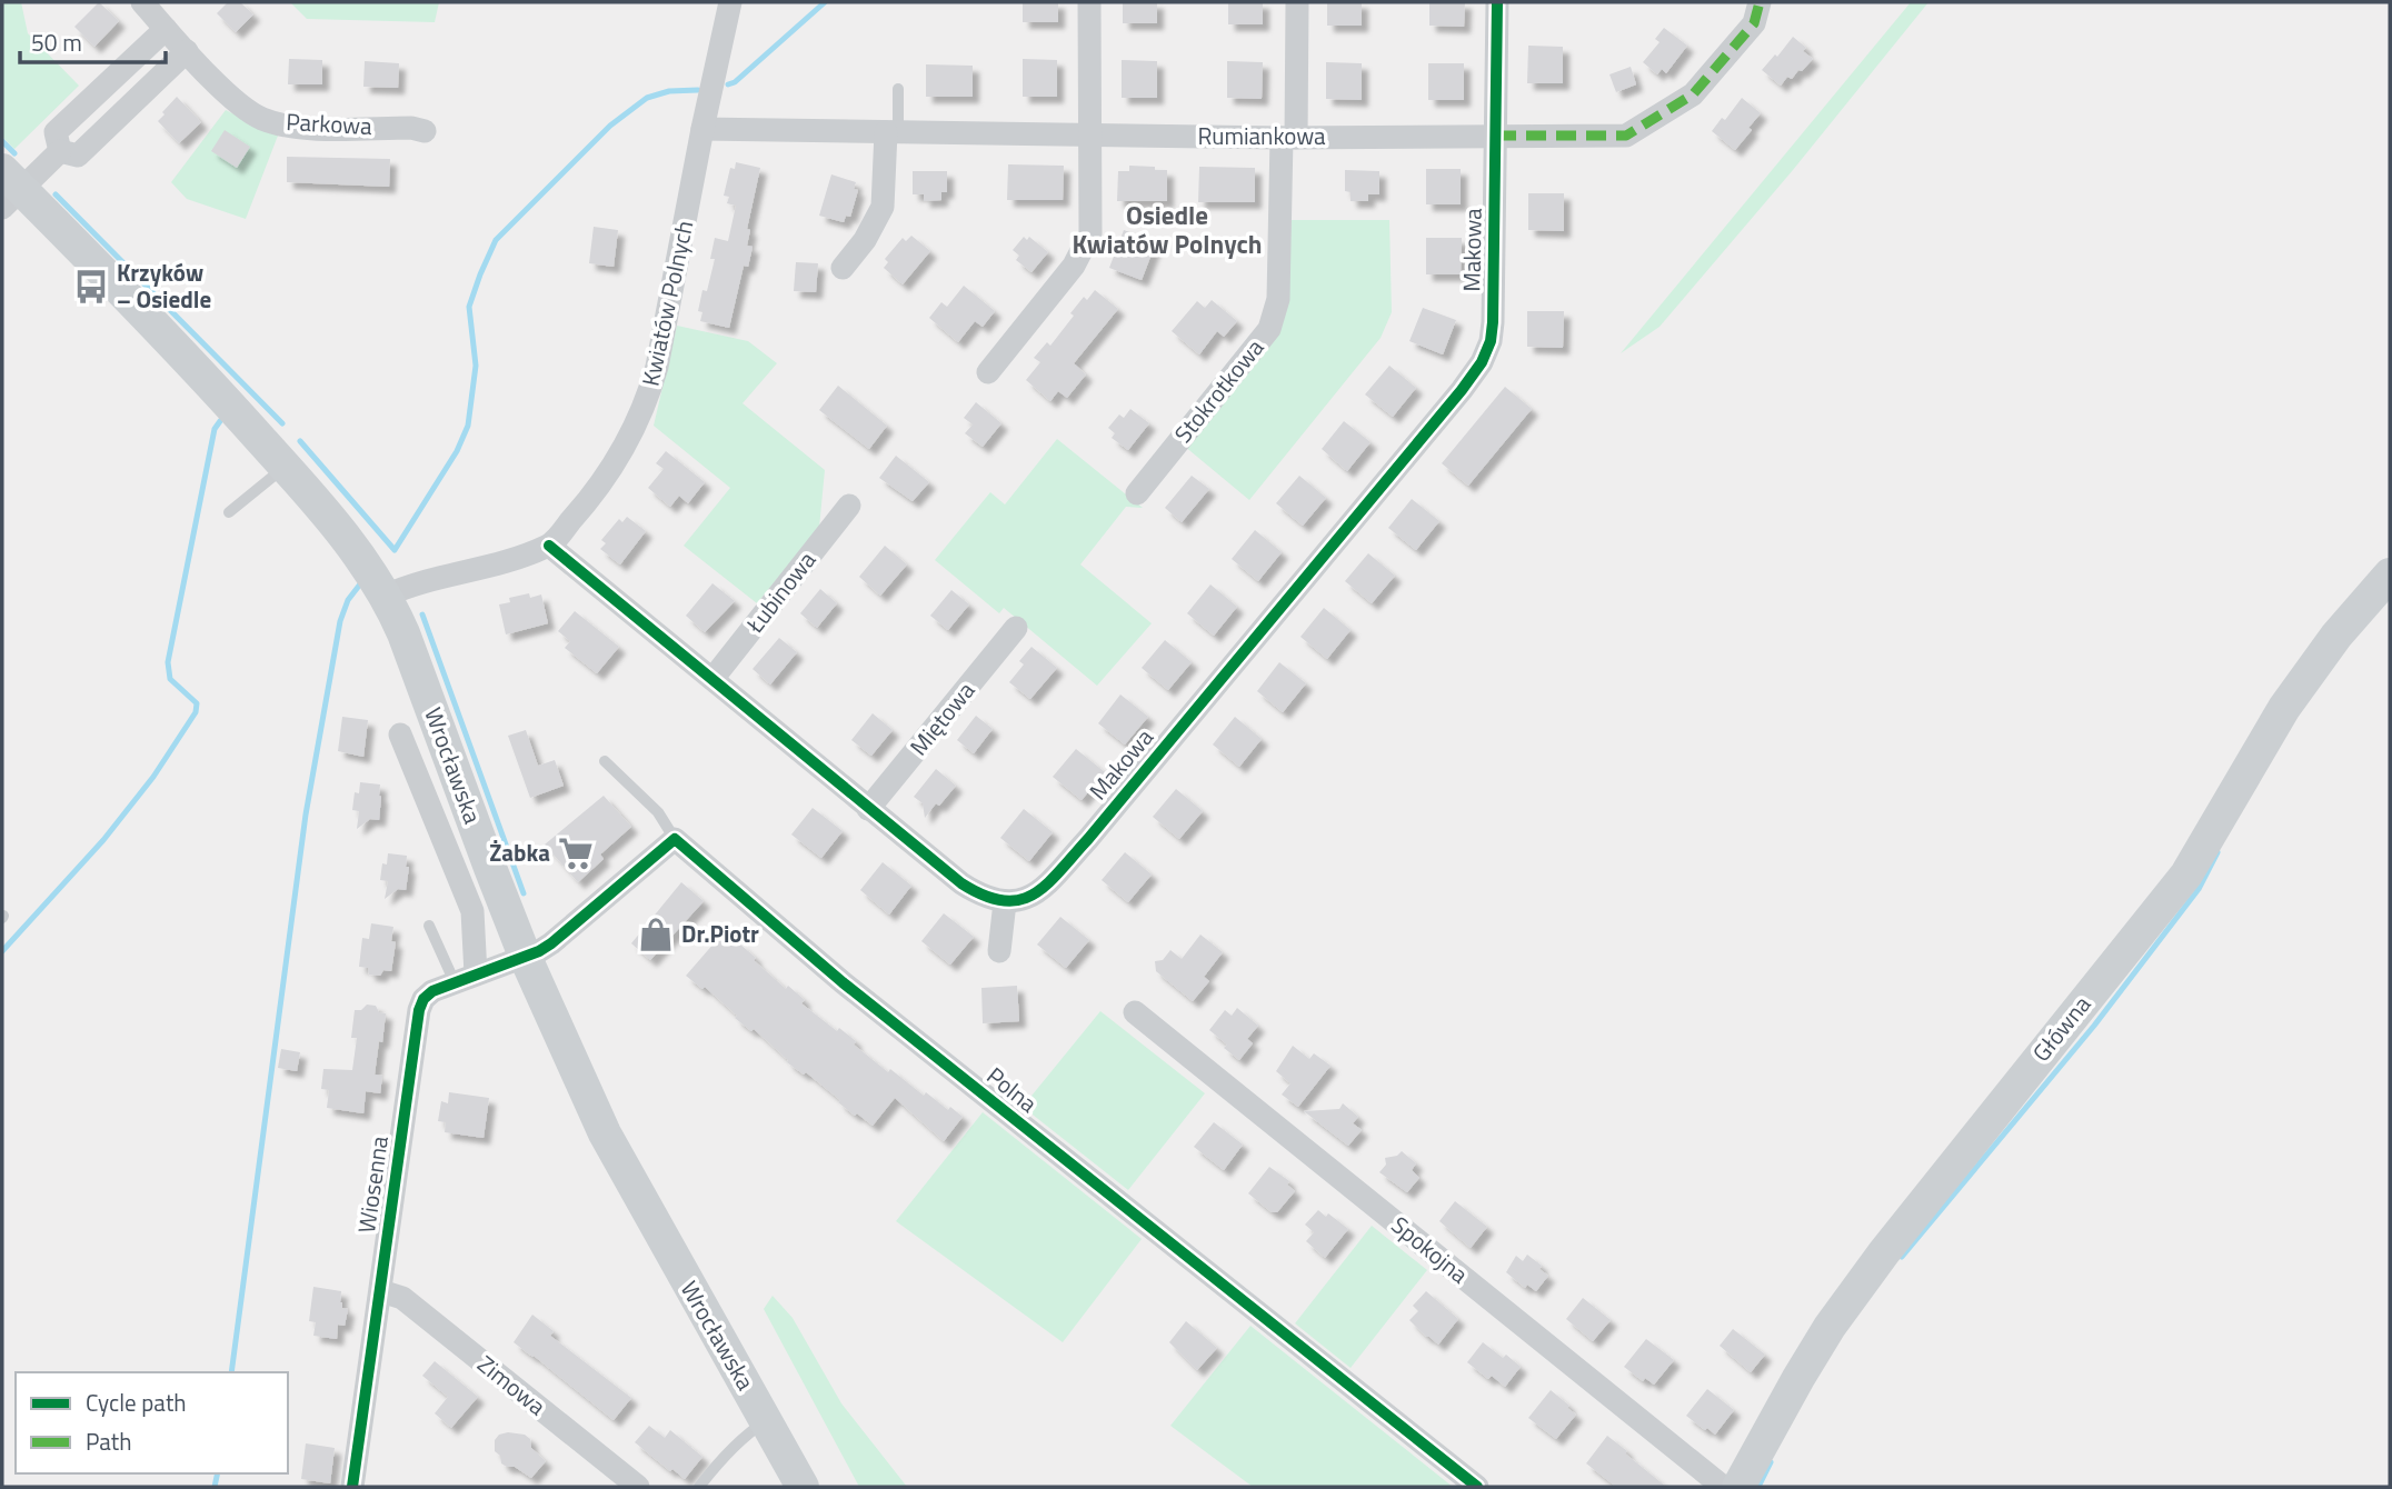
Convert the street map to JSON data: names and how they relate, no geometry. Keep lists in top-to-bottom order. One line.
{"streets":{"street":["Parkowa","Rumiankowa","Makowa","Kwiatów Polnych","Stokrotkowa","Łubinowa","Miętowa","Wrocławska","Główna","Polna","Wiosenna","Spokojna","Zimowa"]},"crossings":[["Rumiankowa","Makowa"],["Rumiankowa","Kwiatów Polnych"],["Rumiankowa","Stokrotkowa"],["Wrocławska","Wiosenna"],["Wiosenna","Zimowa"]],"districts":["Osiedle Kwiatów Polnych"],"places":{"bus stop":["Krzyków – Osiedle"],"supermarket":["Żabka"],"shop":["Dr.Piotr"]},"legend":["Cycle path","Path"],"scale_bar":"50 m"}
